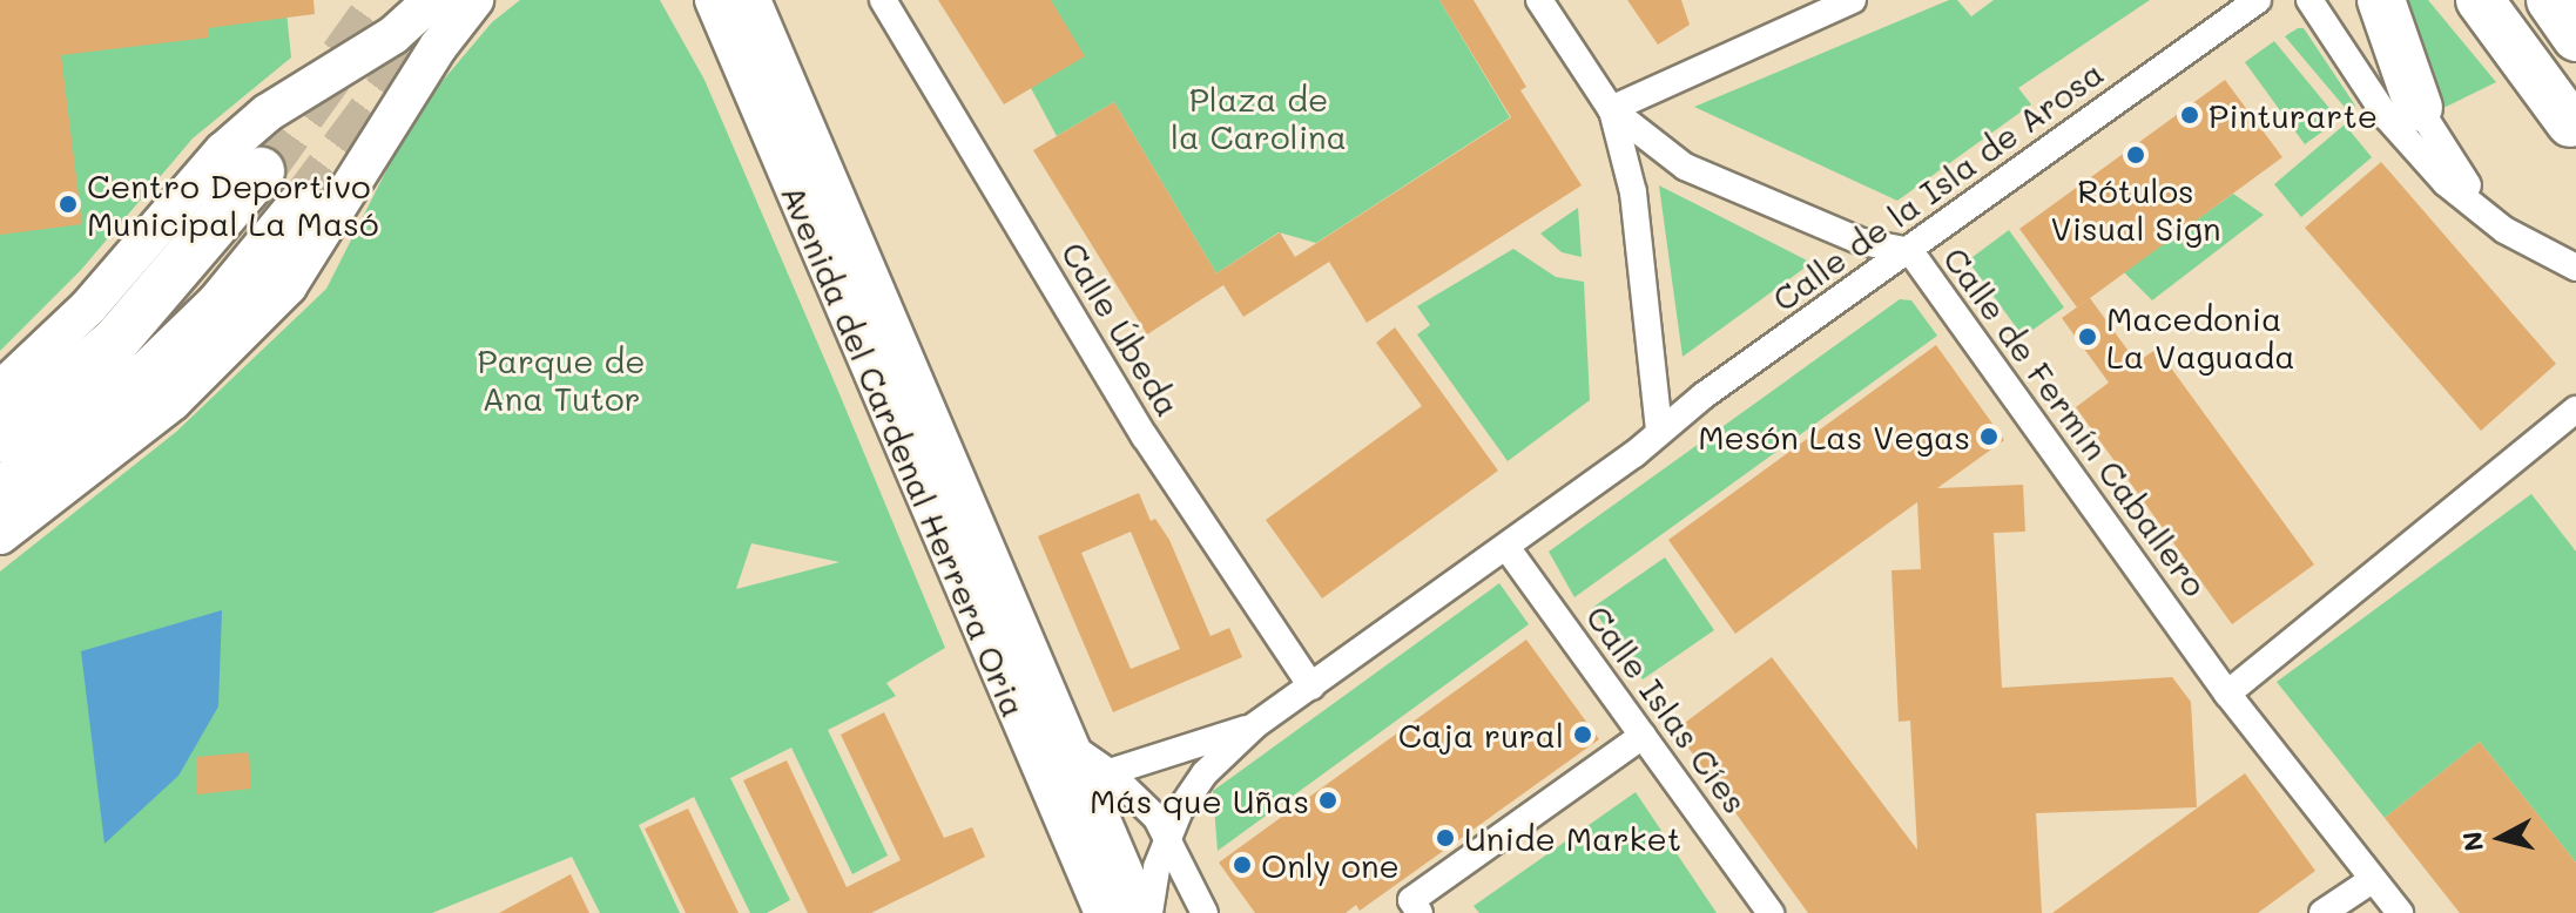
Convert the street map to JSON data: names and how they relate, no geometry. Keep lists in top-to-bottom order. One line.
{"streets":{"main road":["Avenida del Cardenal Herrera Oria"],"street":["Calle de la Isla de Arosa","Calle Úbeda","Calle de Fermín Caballero","Calle Islas Cíes"]},"crossings":[["Calle de la Isla de Arosa","Calle Úbeda"],["Calle de la Isla de Arosa","Calle de Fermín Caballero"],["Calle de la Isla de Arosa","Avenida del Cardenal Herrera Oria"],["Calle de la Isla de Arosa","Calle Islas Cíes"]],"parks":["Plaza de la Carolina","Parque de Ana Tutor"],"places":["Pinturarte","Rótulos Visual Sign","Centro Deportivo Municipal La Masó","Macedonia La Vaguada","Mesón Las Vegas","Caja rural","Más que Uñas","Unide Market","Only one"],"north":"left"}
